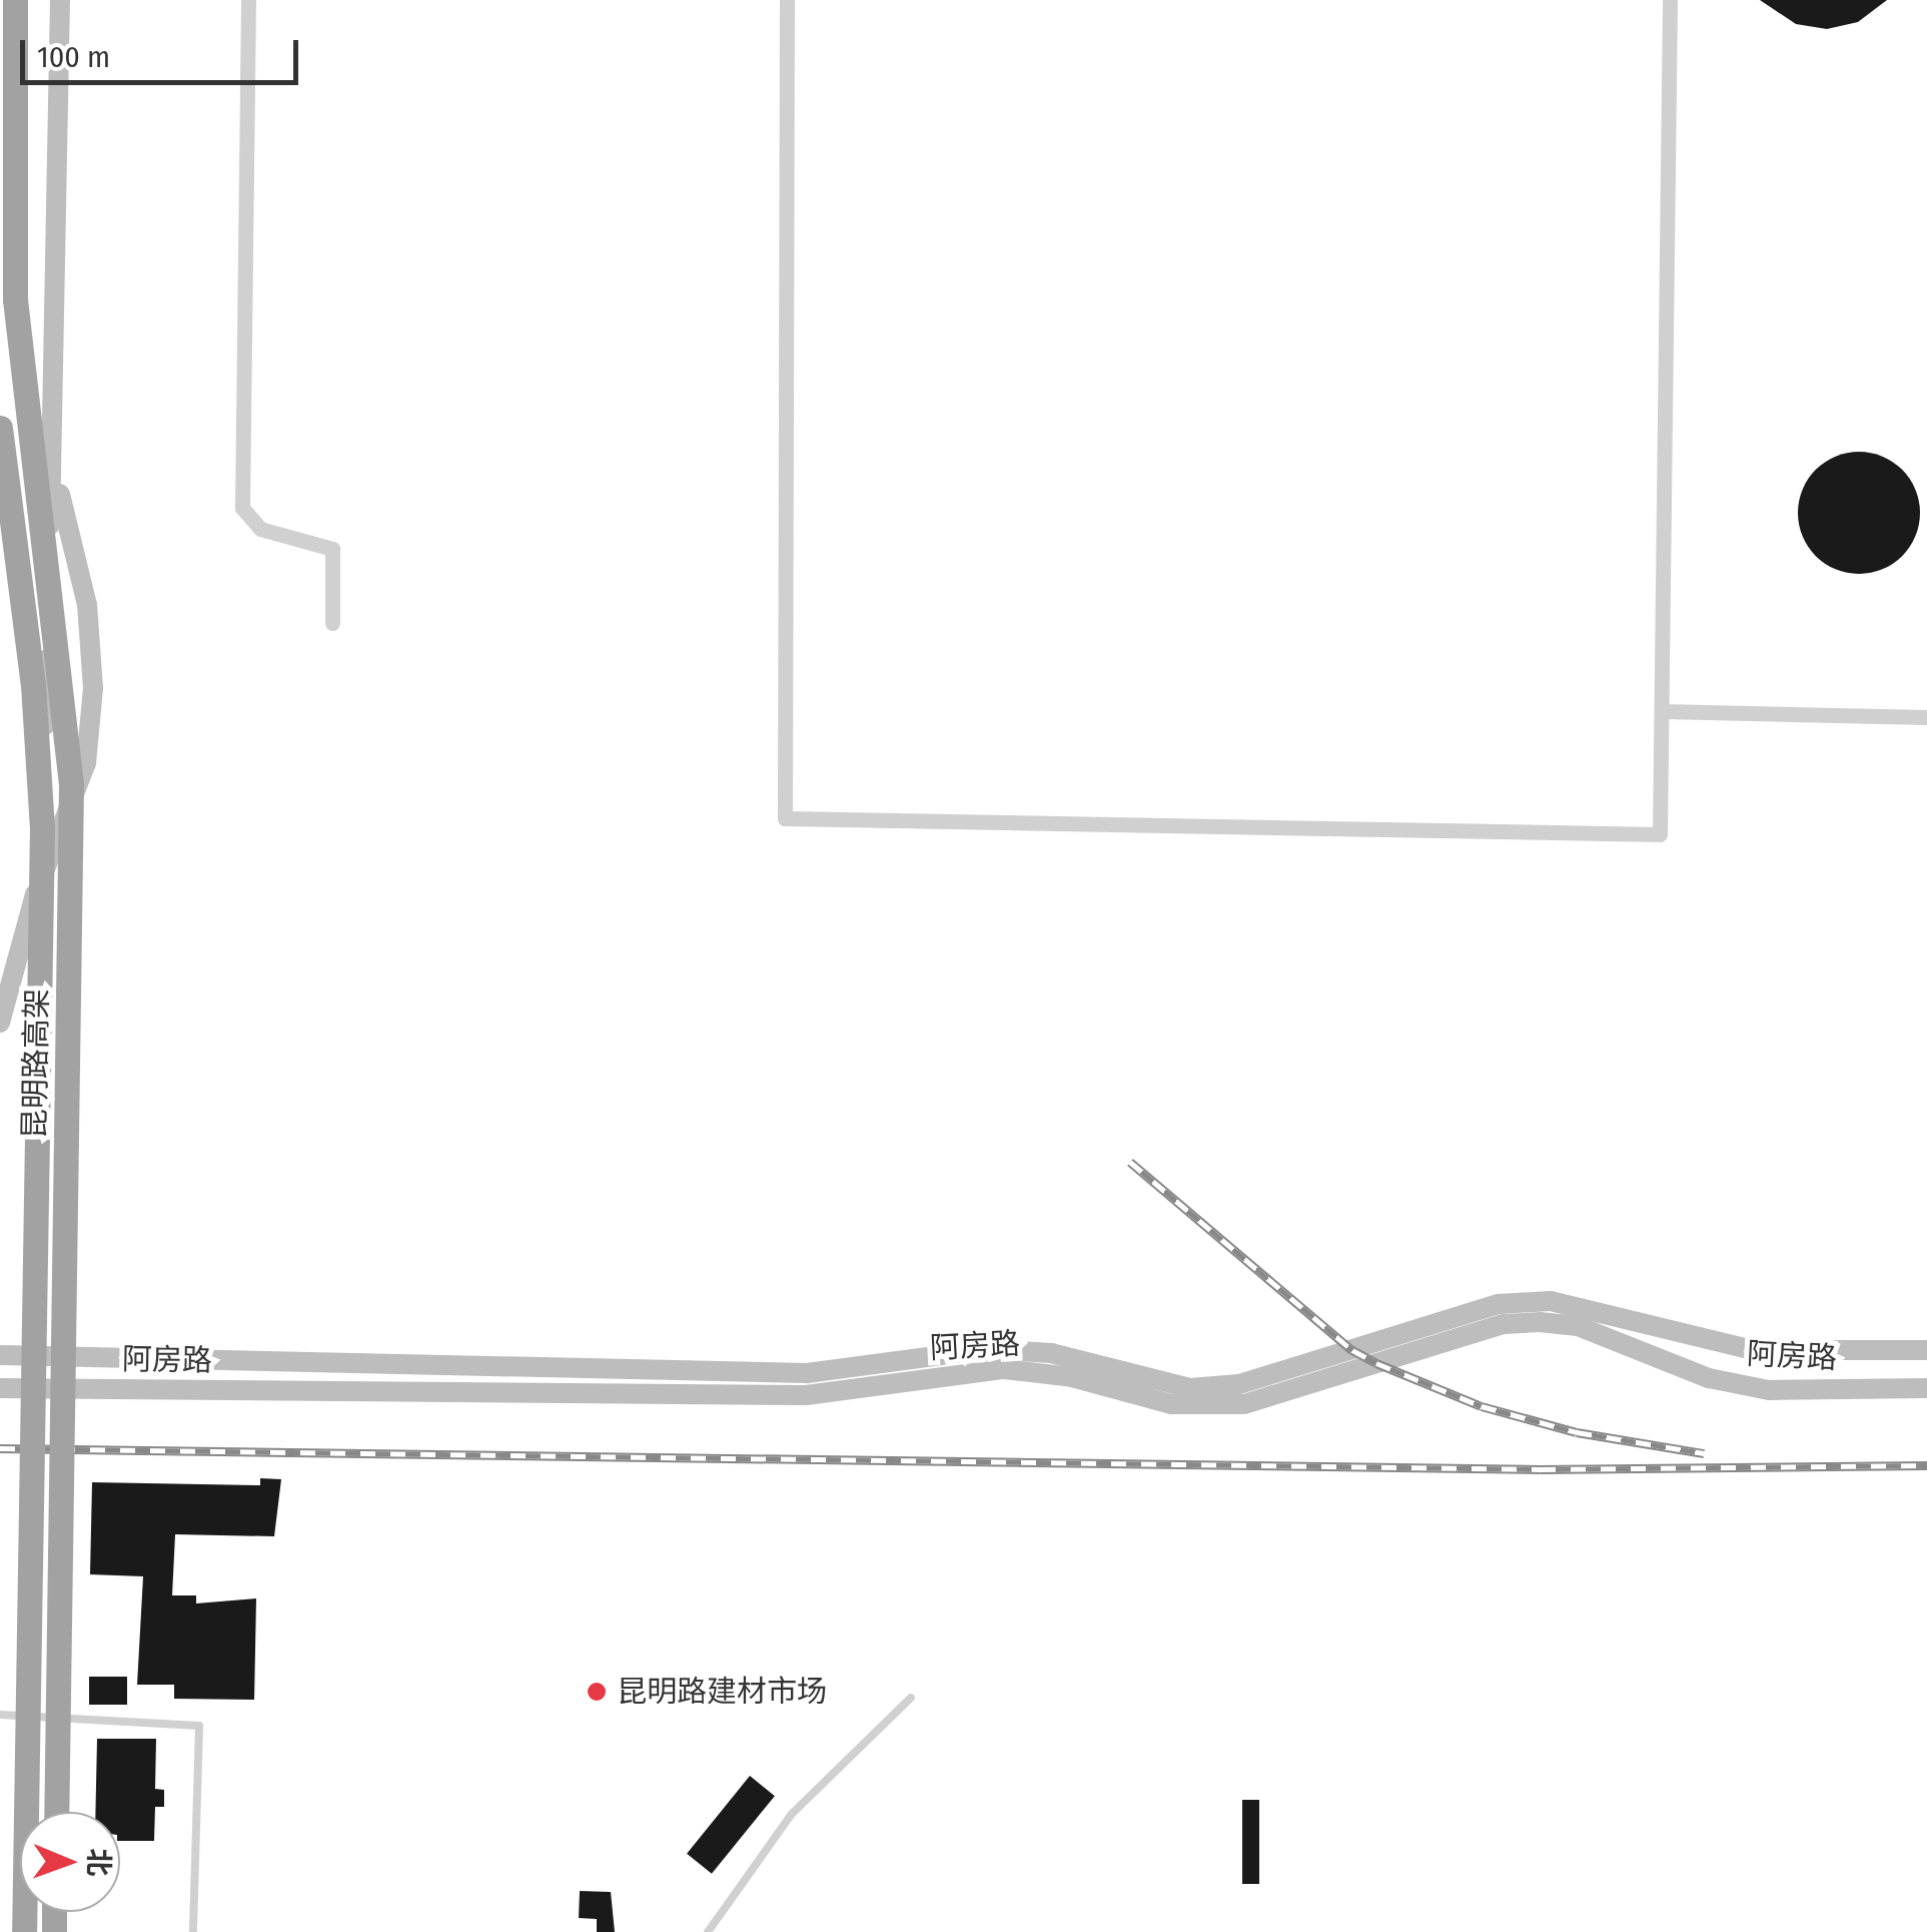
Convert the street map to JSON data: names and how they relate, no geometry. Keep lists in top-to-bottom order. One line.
{"streets":{"highway":["昆明路高架"],"main road":["阿房路"]},"places":["昆明路建材市场"],"scale_bar":"100 m","north":"right"}
